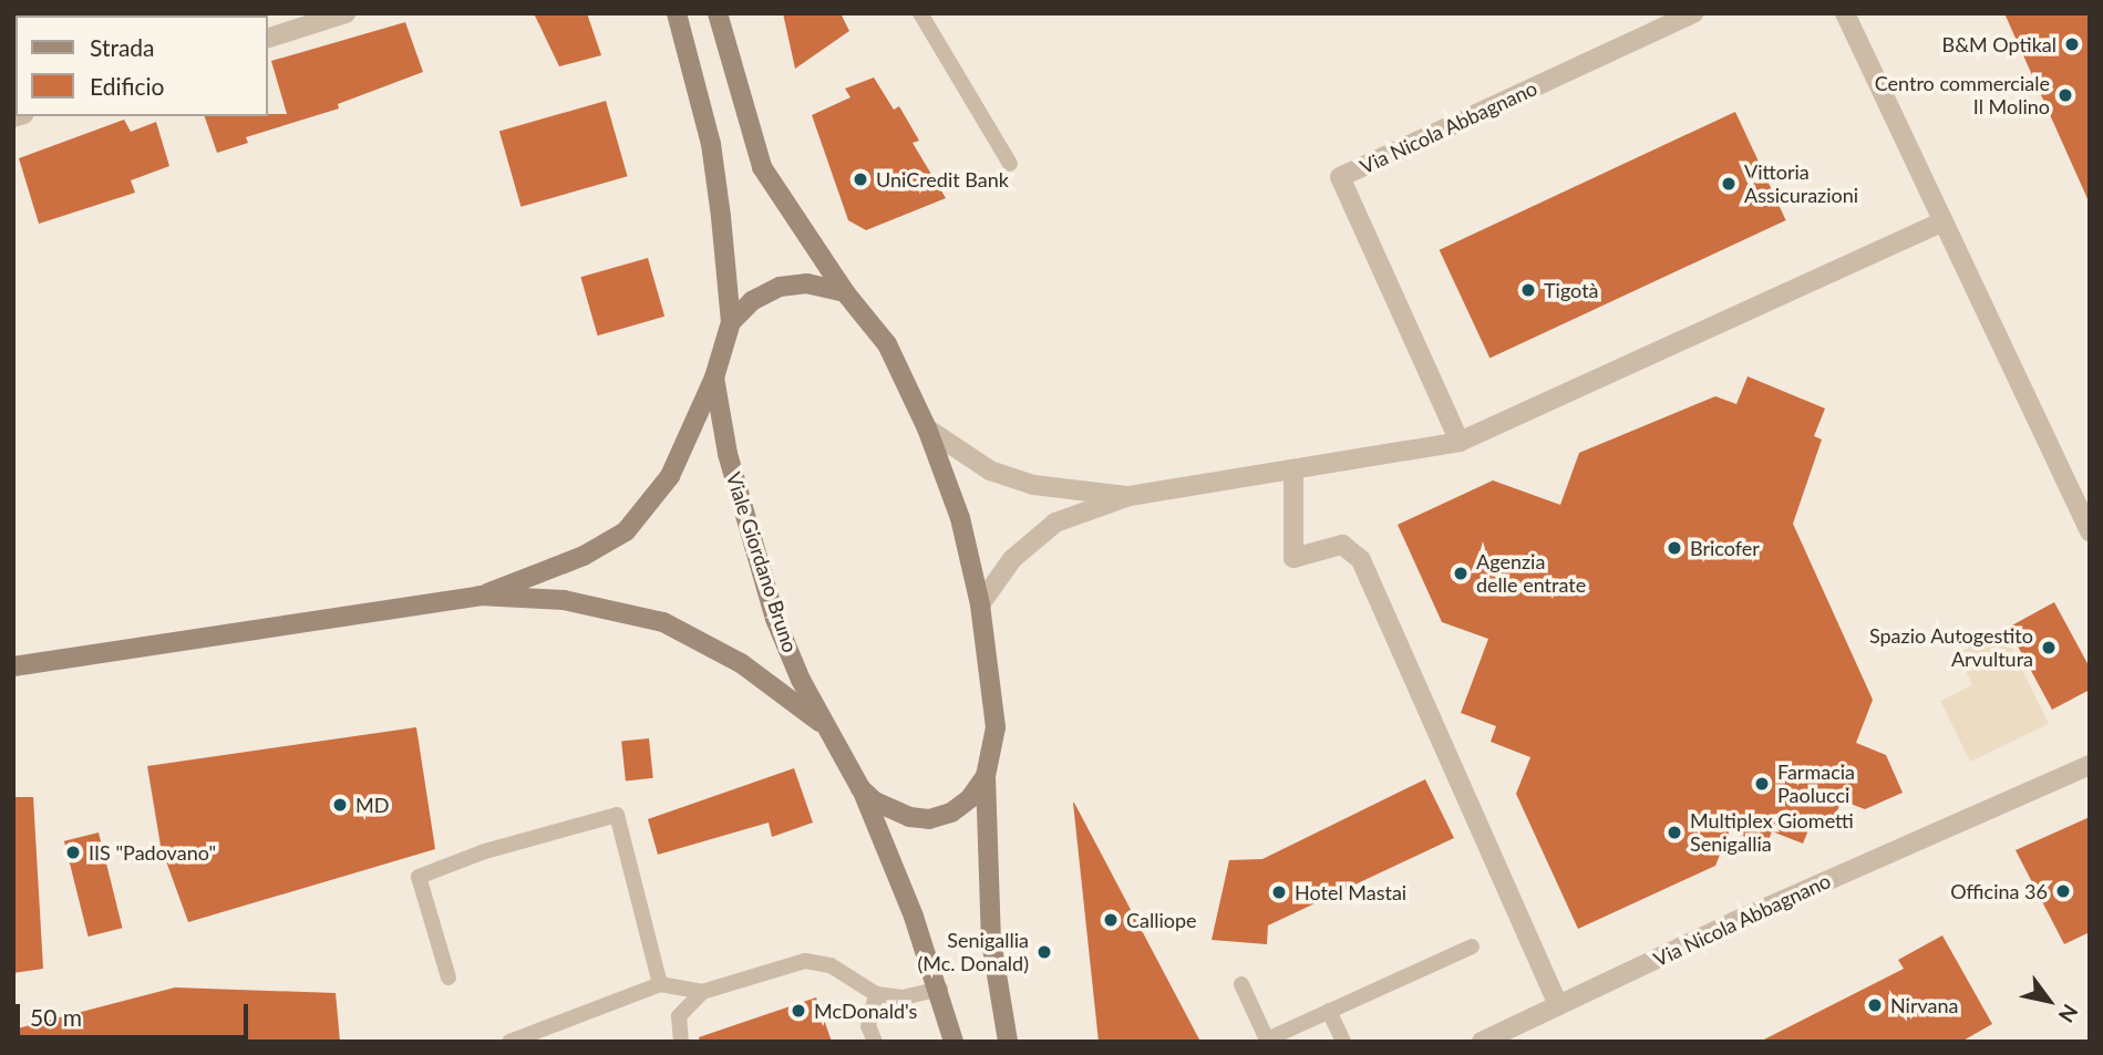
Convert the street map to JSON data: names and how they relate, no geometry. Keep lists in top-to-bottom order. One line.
{"streets":{"main road":["Viale Giordano Bruno"],"street":["Via Nicola Abbagnano"]},"places":["B&M Optikal","Centro commerciale Il Molino","UniCredit Bank","Vittoria Assicurazioni","Tigotà","Bricofer","Agenzia delle entrate","Spazio Autogestito Arvultura","Farmacia Paolucci","MD","Multiplex Giometti Senigallia","IIS \"Padovano\"","Officina 36","Hotel Mastai","Calliope","Senigallia (Mc. Donald)","Nirvana","McDonald's"],"legend":["Strada","Edificio"],"scale_bar":"50 m","north":"bottom right"}
